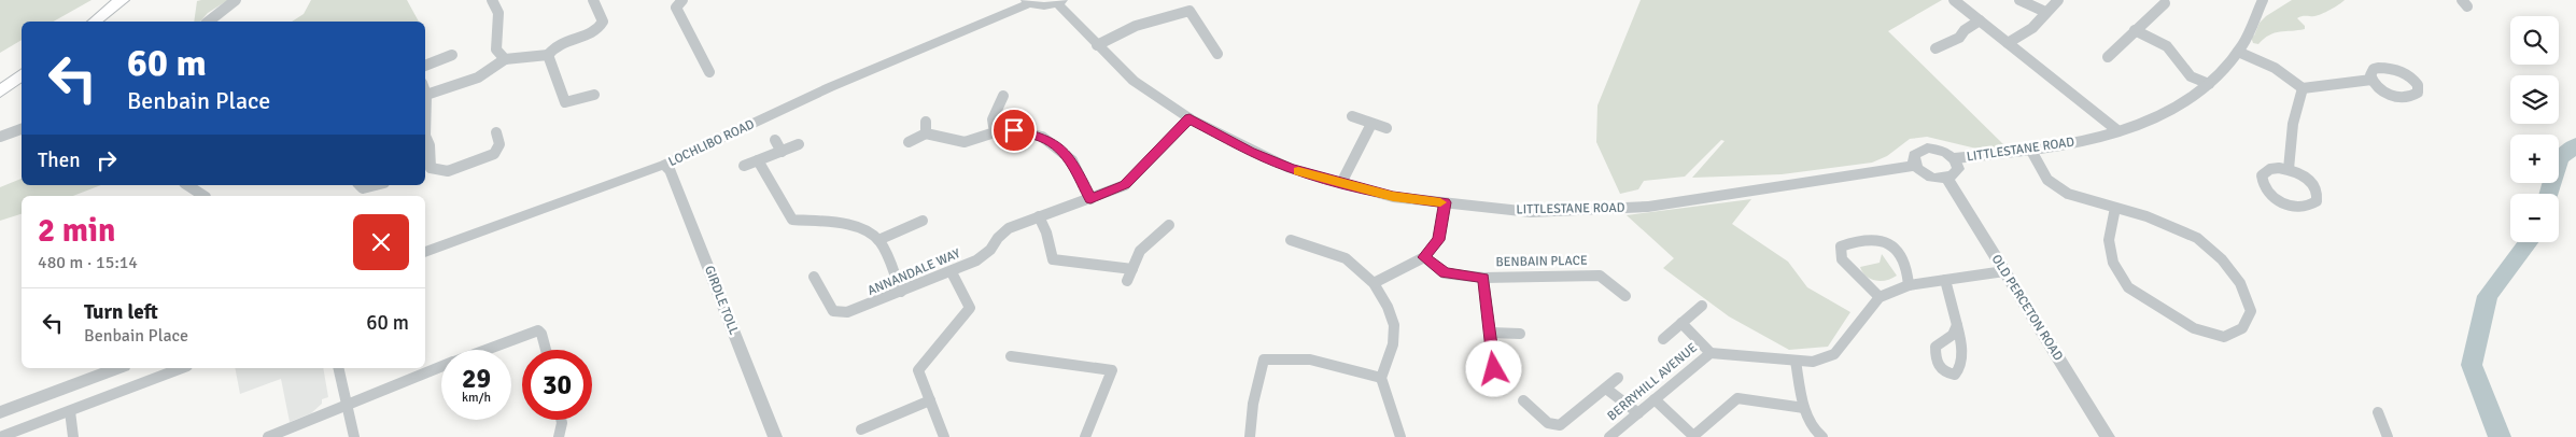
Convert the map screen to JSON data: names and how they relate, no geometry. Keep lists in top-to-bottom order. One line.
{"streets":{"street":["LOCHLIBO ROAD","LITTLESTANE ROAD","BENBAIN PLACE","ANNANDALE WAY","GIRDLE TOLL","OLD PERCETON ROAD","BERRYHILL AVENUE"]},"crossings":[["LOCHLIBO ROAD","GIRDLE TOLL"],["LITTLESTANE ROAD","ANNANDALE WAY"],["LITTLESTANE ROAD","OLD PERCETON ROAD"],["OLD PERCETON ROAD","BERRYHILL AVENUE"]],"page":{"map_buttons":["+","−"],"turn":["60 m","Benbain Place"],"then":"Then","heading":["2 min","480 m · 15:14"],"list":[{"name":"Turn left","note":"Benbain Place","value":"60 m"}],"speed":"29 km/h","limit":"30"}}
